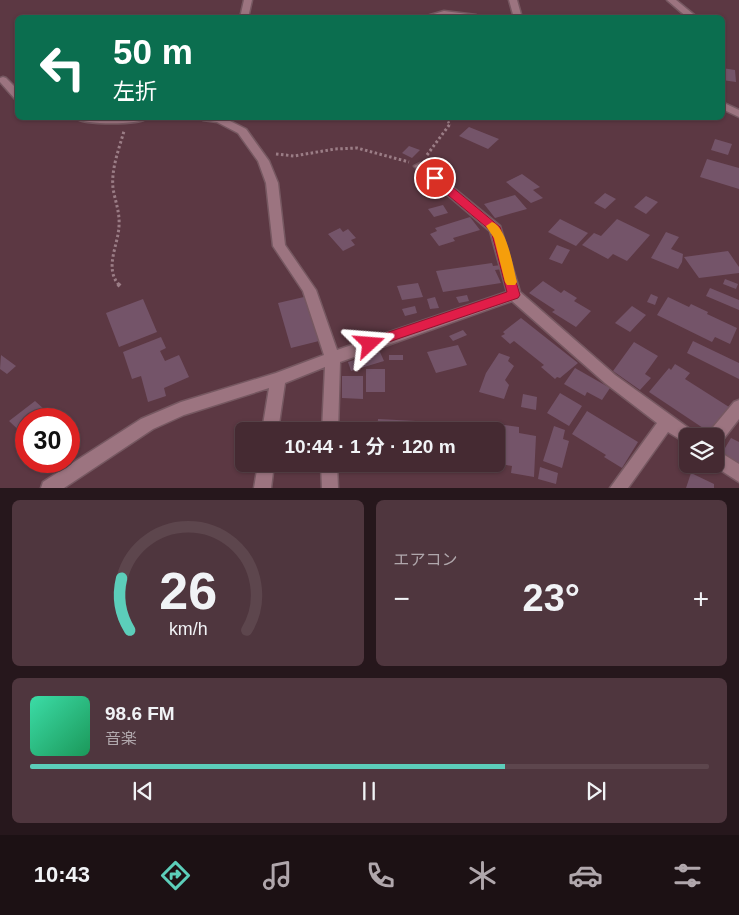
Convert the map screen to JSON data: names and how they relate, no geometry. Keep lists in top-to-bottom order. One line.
{"page":{"turn":["50 m","左折"],"limit":"30","trip":"10:44 · 1 分 · 120 m","tile":"エアコン","heat":["−","23°","+"],"song":["98.6 FM","音楽"],"tabs":"10:43","gauge":["26","km/h"]}}
